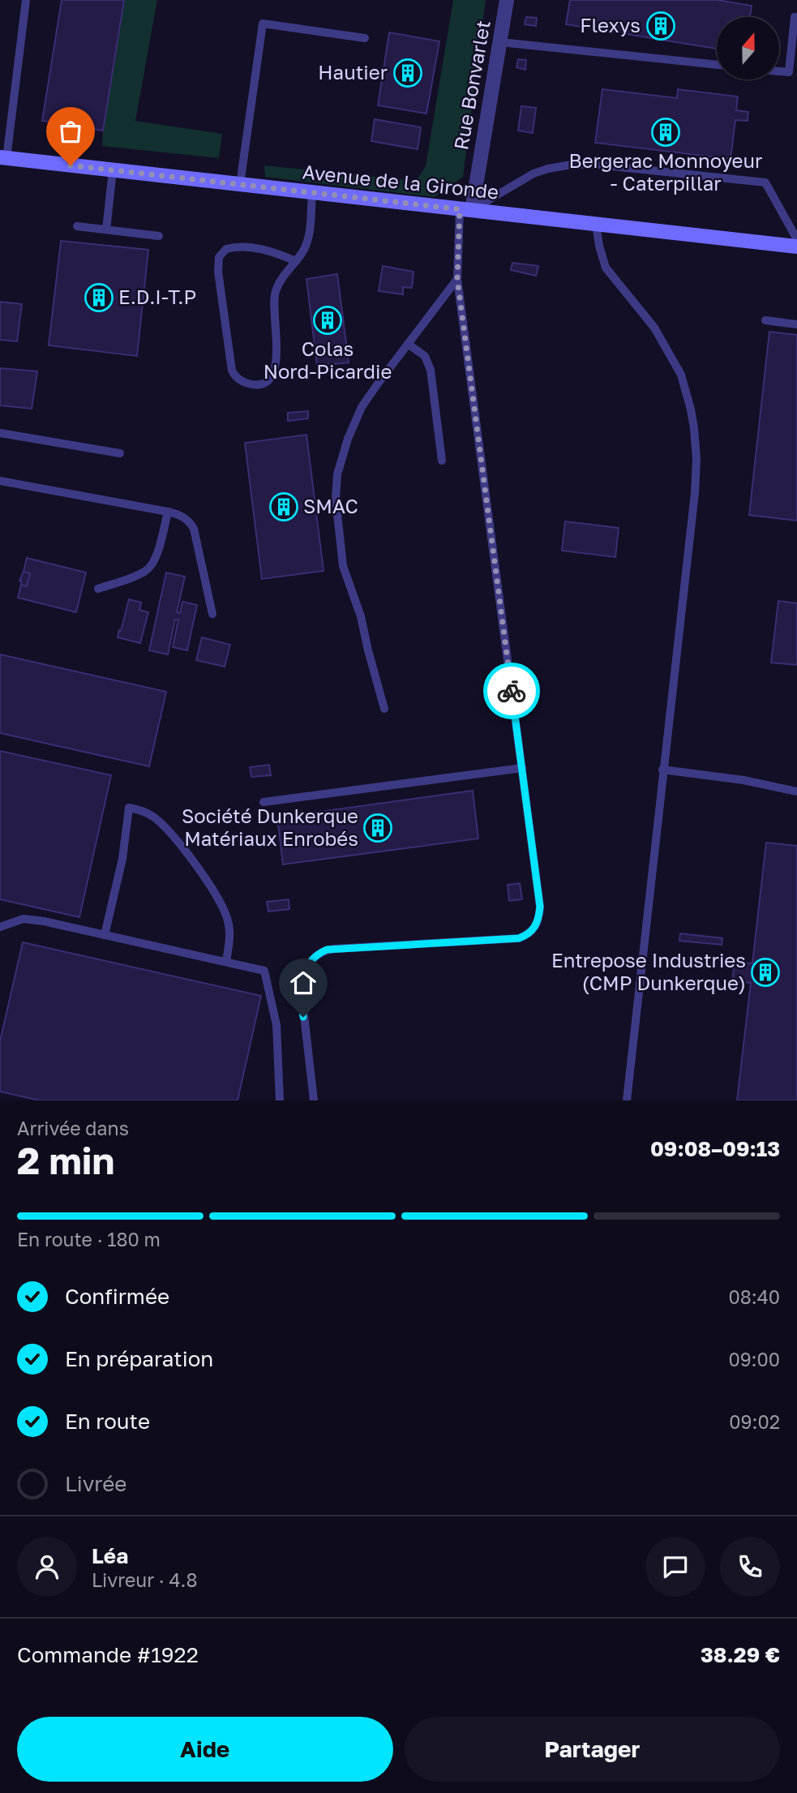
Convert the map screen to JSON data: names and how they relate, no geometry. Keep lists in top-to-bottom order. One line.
{"streets":{"street":["Rue Bonvarlet","Avenue de la Gironde"]},"crossings":[["Rue Bonvarlet","Avenue de la Gironde"]],"places":{"building":["Flexys","Hautier","Bergerac Monnoyeur - Caterpillar","E.D.I-T.P","Colas Nord-Picardie","SMAC","Société Dunkerque Matériaux Enrobés","Entrepose Industries (CMP Dunkerque)"]},"north":"top","page":{"heading":["2 min","Arrivée dans","09:08–09:13"],"panel":["Léa","Livreur · 4.8","Commande #1922","38.29 €"],"bar":"En route · 180 m","list":[["Confirmée","08:40"],["En préparation","09:00"],["En route","09:02"],"Livrée"],"buttons":["Aide","Partager"]}}
